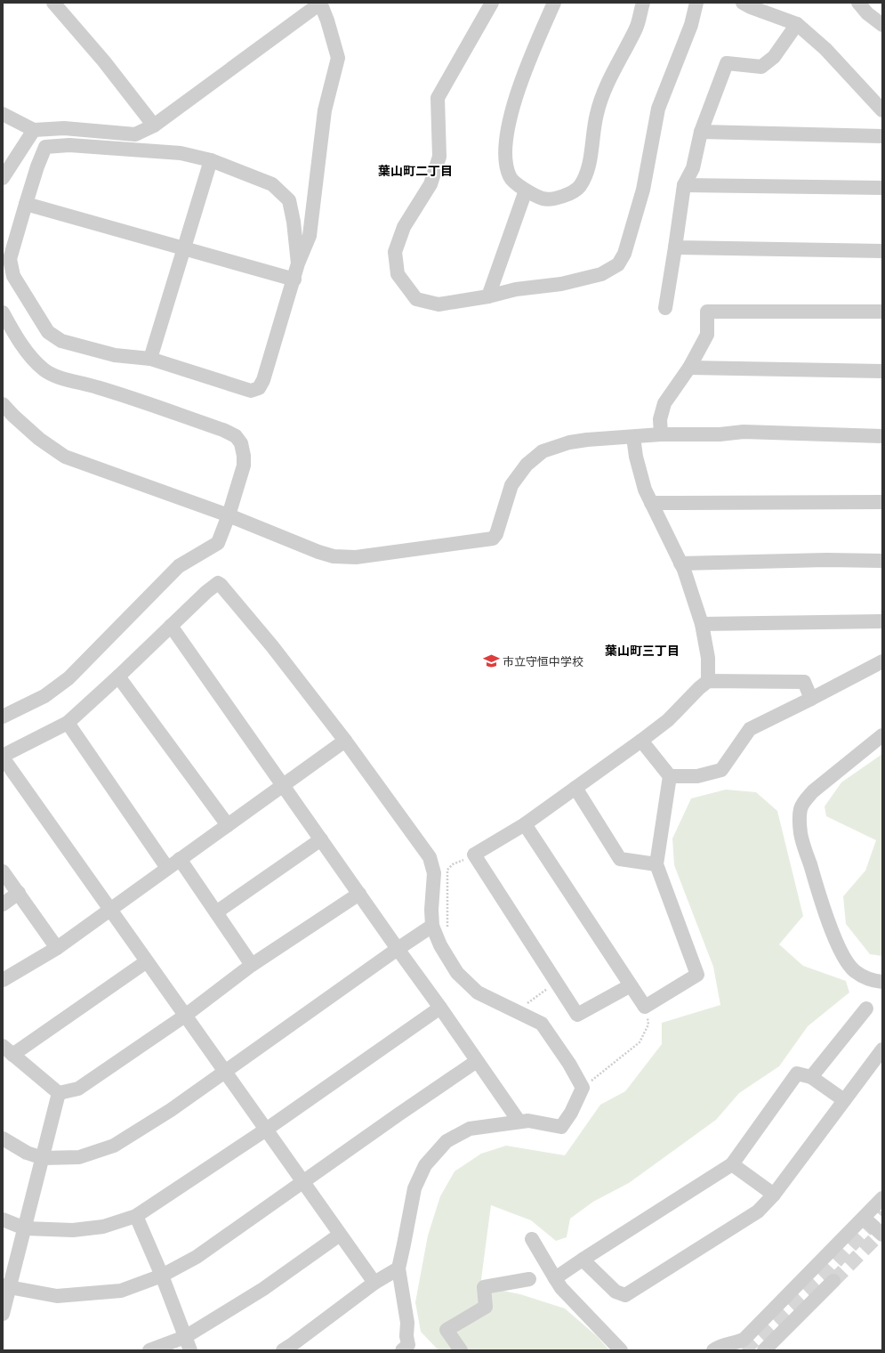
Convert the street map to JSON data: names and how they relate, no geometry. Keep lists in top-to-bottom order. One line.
{"districts":["葉山町二丁目","葉山町三丁目"],"places":{"school or university":["市立守恒中学校"]}}
